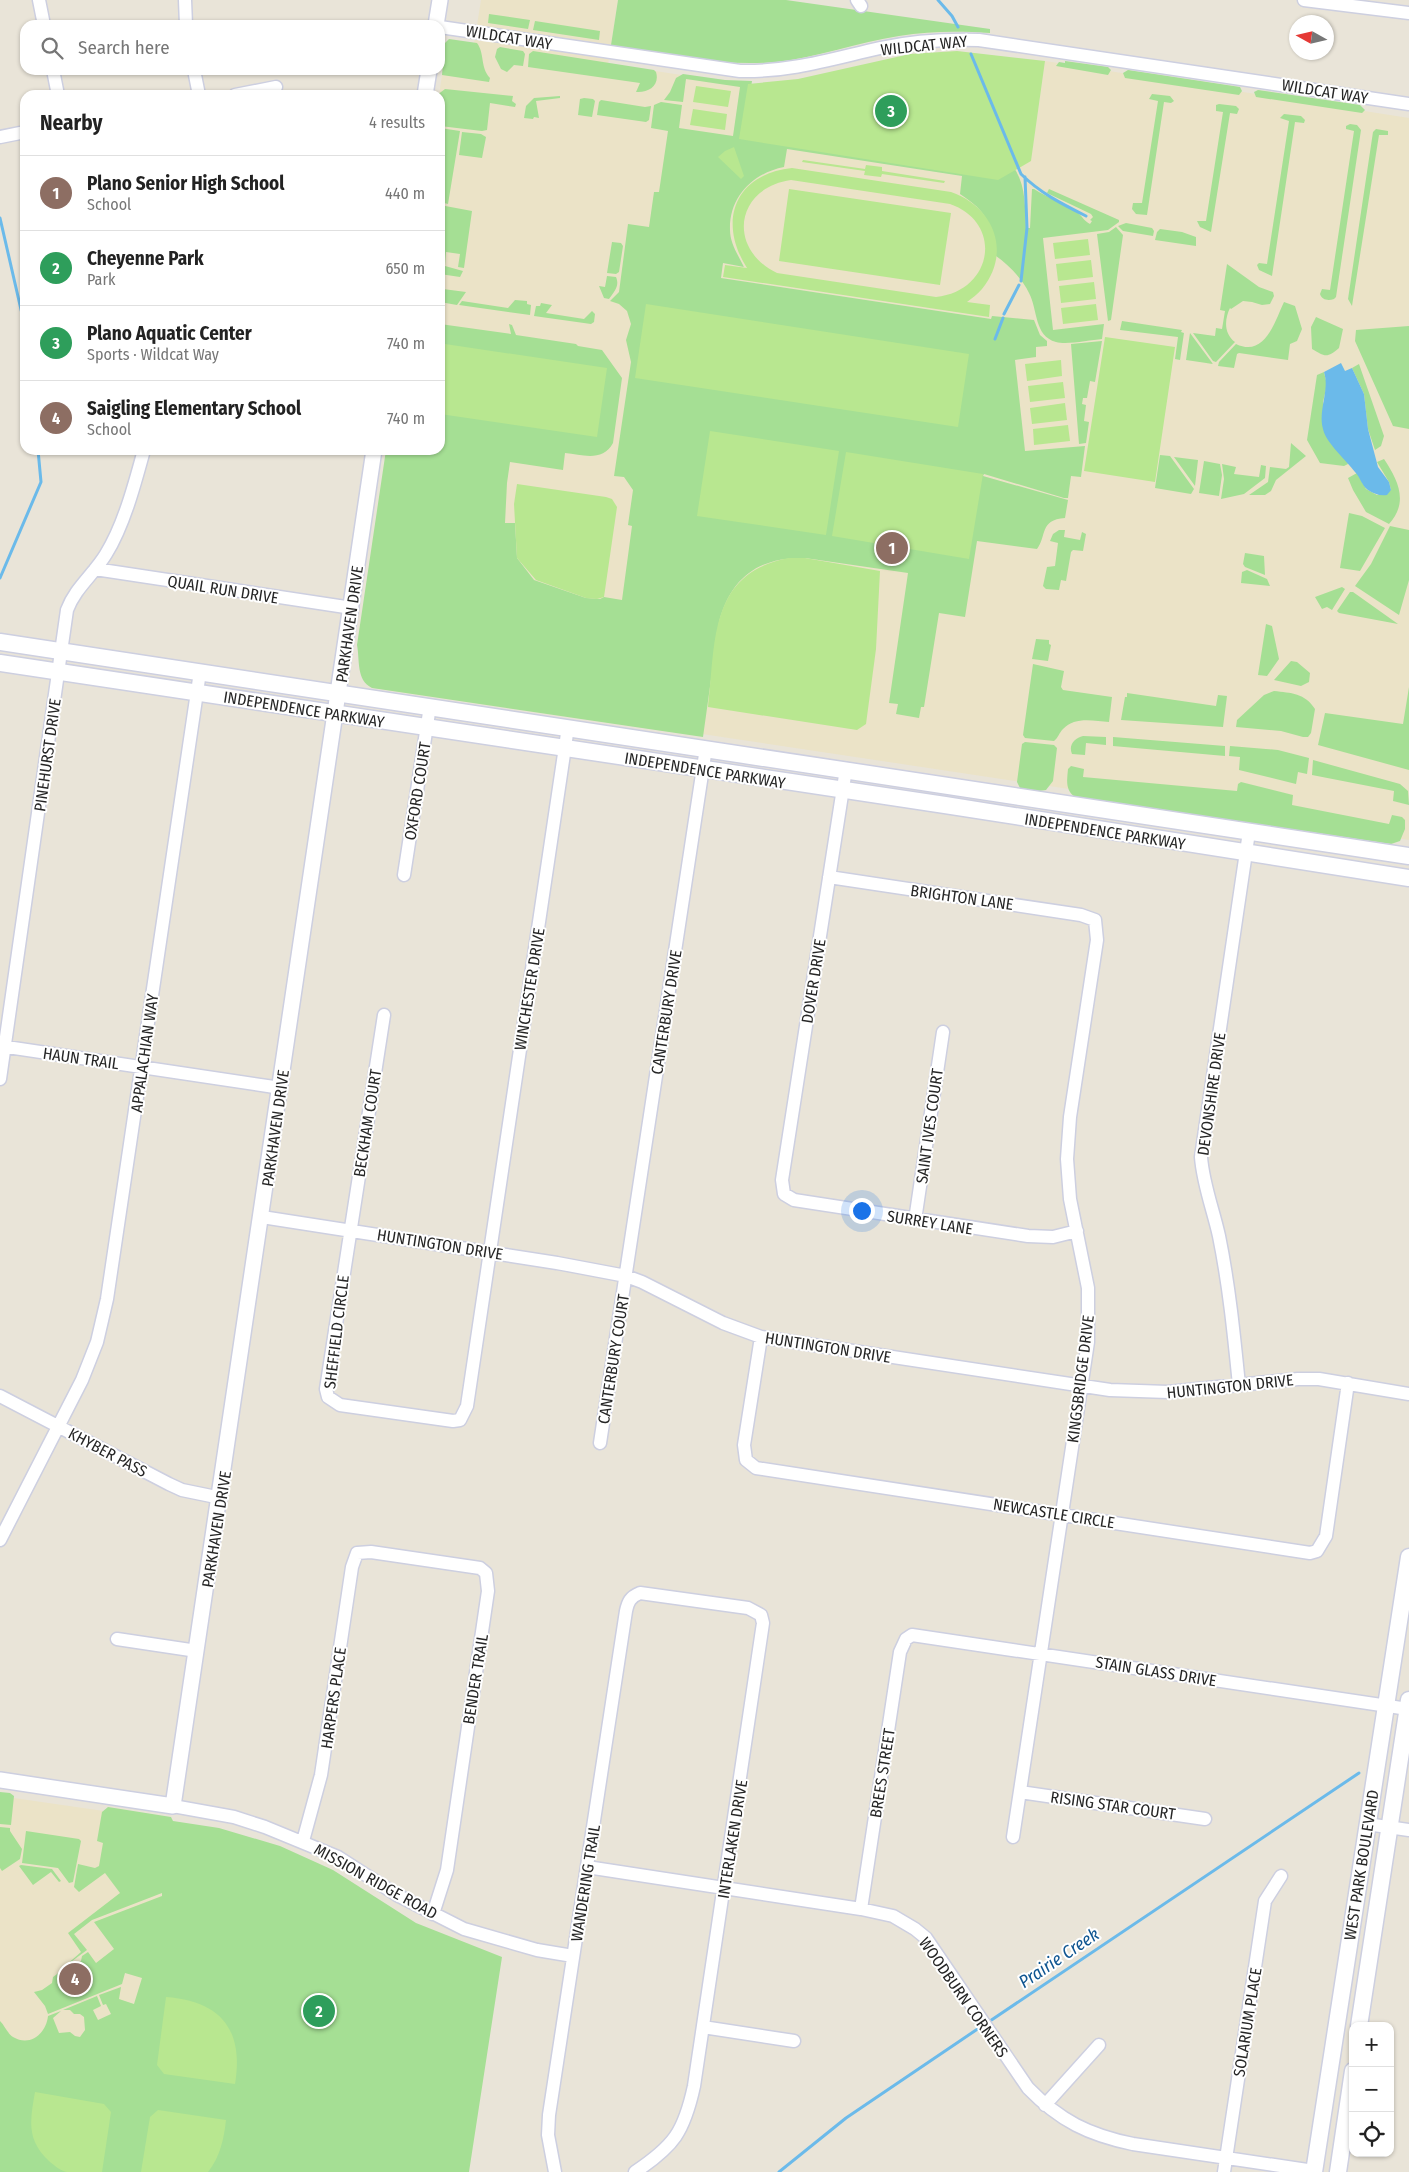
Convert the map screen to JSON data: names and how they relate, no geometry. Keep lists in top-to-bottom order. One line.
{"streets":{"main road":["INDEPENDENCE PARKWAY","WEST PARK BOULEVARD"],"street":["WILDCAT WAY","QUAIL RUN DRIVE","PARKHAVEN DRIVE","PINEHURST DRIVE","OXFORD COURT","BRIGHTON LANE","DOVER DRIVE","WINCHESTER DRIVE","CANTERBURY DRIVE","APPALACHIAN WAY","HAUN TRAIL","DEVONSHIRE DRIVE","BECKHAM COURT","SAINT IVES COURT","SURREY LANE","HUNTINGTON DRIVE","SHEFFIELD CIRCLE","CANTERBURY COURT","KINGSBRIDGE DRIVE","KHYBER PASS","NEWCASTLE CIRCLE","STAIN GLASS DRIVE","BENDER TRAIL","HARPERS PLACE","BREES STREET","RISING STAR COURT","INTERLAKEN DRIVE","MISSION RIDGE ROAD","WANDERING TRAIL","WOODBURN CORNERS","SOLARIUM PLACE"]},"crossings":[["QUAIL RUN DRIVE","PARKHAVEN DRIVE"],["QUAIL RUN DRIVE","PINEHURST DRIVE"],["PARKHAVEN DRIVE","INDEPENDENCE PARKWAY"],["PARKHAVEN DRIVE","HAUN TRAIL"],["PARKHAVEN DRIVE","HUNTINGTON DRIVE"],["PARKHAVEN DRIVE","KHYBER PASS"],["PARKHAVEN DRIVE","MISSION RIDGE ROAD"],["INDEPENDENCE PARKWAY","PINEHURST DRIVE"],["INDEPENDENCE PARKWAY","OXFORD COURT"],["INDEPENDENCE PARKWAY","DOVER DRIVE"],["INDEPENDENCE PARKWAY","WINCHESTER DRIVE"],["INDEPENDENCE PARKWAY","CANTERBURY DRIVE"],["INDEPENDENCE PARKWAY","APPALACHIAN WAY"],["INDEPENDENCE PARKWAY","DEVONSHIRE DRIVE"],["PINEHURST DRIVE","HAUN TRAIL"],["BRIGHTON LANE","DOVER DRIVE"],["BRIGHTON LANE","KINGSBRIDGE DRIVE"],["DOVER DRIVE","SURREY LANE"],["WINCHESTER DRIVE","HUNTINGTON DRIVE"],["WINCHESTER DRIVE","SHEFFIELD CIRCLE"],["CANTERBURY DRIVE","HUNTINGTON DRIVE"],["CANTERBURY DRIVE","CANTERBURY COURT"],["APPALACHIAN WAY","HAUN TRAIL"],["APPALACHIAN WAY","KHYBER PASS"],["DEVONSHIRE DRIVE","HUNTINGTON DRIVE"],["BECKHAM COURT","HUNTINGTON DRIVE"],["BECKHAM COURT","SHEFFIELD CIRCLE"],["SAINT IVES COURT","SURREY LANE"],["SURREY LANE","KINGSBRIDGE DRIVE"],["HUNTINGTON DRIVE","SHEFFIELD CIRCLE"],["HUNTINGTON DRIVE","CANTERBURY COURT"],["HUNTINGTON DRIVE","KINGSBRIDGE DRIVE"],["HUNTINGTON DRIVE","NEWCASTLE CIRCLE"],["KINGSBRIDGE DRIVE","NEWCASTLE CIRCLE"],["KINGSBRIDGE DRIVE","STAIN GLASS DRIVE"],["KINGSBRIDGE DRIVE","RISING STAR COURT"],["STAIN GLASS DRIVE","BREES STREET"],["STAIN GLASS DRIVE","WEST PARK BOULEVARD"],["BENDER TRAIL","HARPERS PLACE"],["BENDER TRAIL","MISSION RIDGE ROAD"],["HARPERS PLACE","MISSION RIDGE ROAD"],["BREES STREET","WOODBURN CORNERS"],["INTERLAKEN DRIVE","WANDERING TRAIL"],["INTERLAKEN DRIVE","WOODBURN CORNERS"],["WEST PARK BOULEVARD","WOODBURN CORNERS"],["MISSION RIDGE ROAD","WANDERING TRAIL"],["WANDERING TRAIL","WOODBURN CORNERS"],["WOODBURN CORNERS","SOLARIUM PLACE"]],"water":["Prairie Creek"],"north":"left","page":{"search":"Search here","heading":["Nearby","4 results"],"pins":["3","1","4","2"],"list":[{"mark":"1","name":"Plano Senior High School","note":"School","value":"440 m"},{"mark":"2","name":"Cheyenne Park","note":"Park","value":"650 m"},{"mark":"3","name":"Plano Aquatic Center","note":"Sports · Wildcat Way","value":"740 m"},{"mark":"4","name":"Saigling Elementary School","note":"School","value":"740 m"}],"map_buttons":["+","−"]}}
